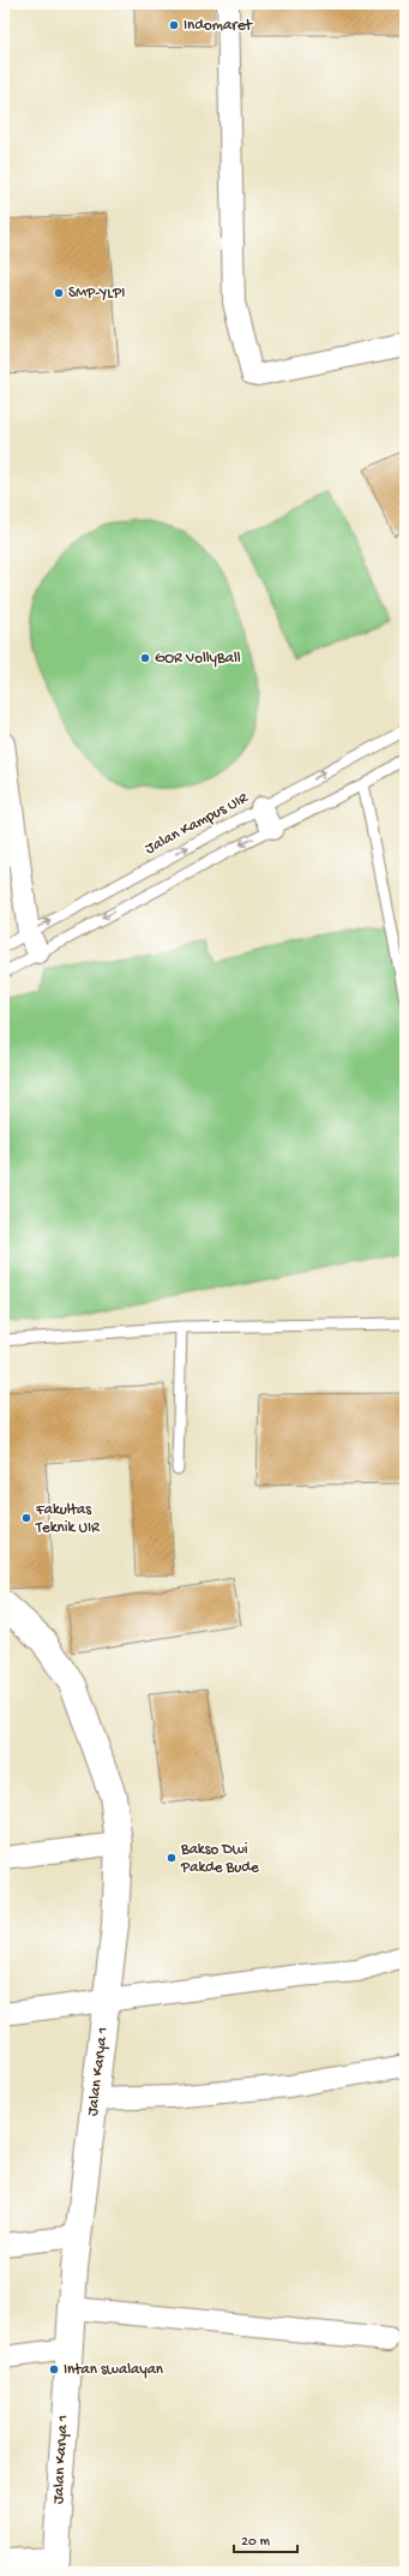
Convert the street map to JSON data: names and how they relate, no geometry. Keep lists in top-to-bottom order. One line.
{"streets":{"street":["Jalan Karya 1"],"lane":["Jalan Kampus UIR"]},"places":["Indomaret","SMP-YLPI","GOR VollyBall","Fakultas Teknik UIR","Bakso Dwi Pakde Bude","Intan swalayan"],"scale_bar":"20 m"}
